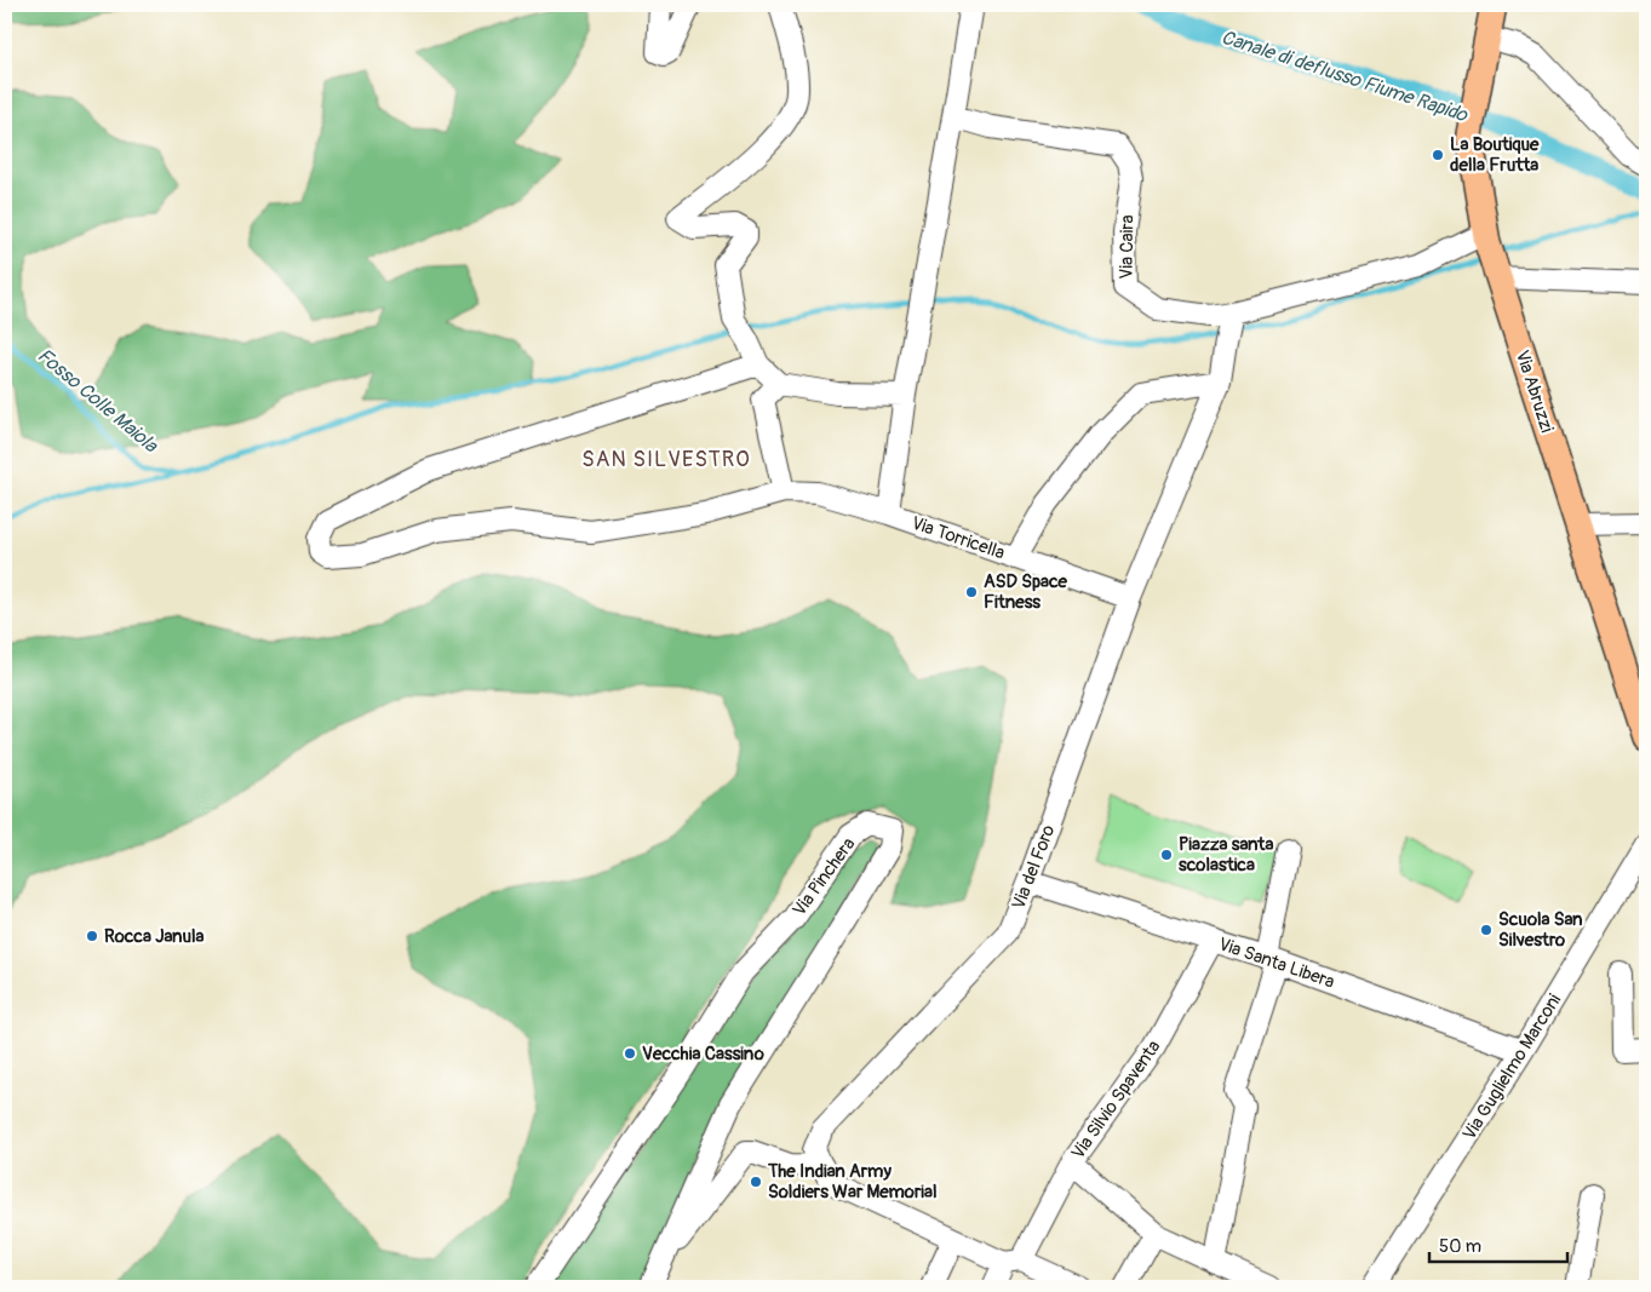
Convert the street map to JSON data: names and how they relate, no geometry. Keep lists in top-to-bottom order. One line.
{"streets":{"main road":["Via Abruzzi"],"street":["Via Caira","Via Torricella","Via del Foro","Via Pinchera","Via Santa Libera","Via Guglielmo Marconi","Via Silvio Spaventa"]},"crossings":[["Via Caira","Via Abruzzi"],["Via Caira","Via del Foro"],["Via Torricella","Via del Foro"],["Via del Foro","Via Santa Libera"],["Via Santa Libera","Via Guglielmo Marconi"],["Via Santa Libera","Via Silvio Spaventa"]],"districts":["SAN SILVESTRO"],"water":["Canale di deflusso Fiume Rapido","Fosso Colle Maiola"],"places":["La Boutique della Frutta","ASD Space Fitness","Piazza santa scolastica","Scuola San Silvestro","Rocca Janula","Vecchia Cassino","The Indian Army Soldiers War Memorial"],"scale_bar":"50 m"}
